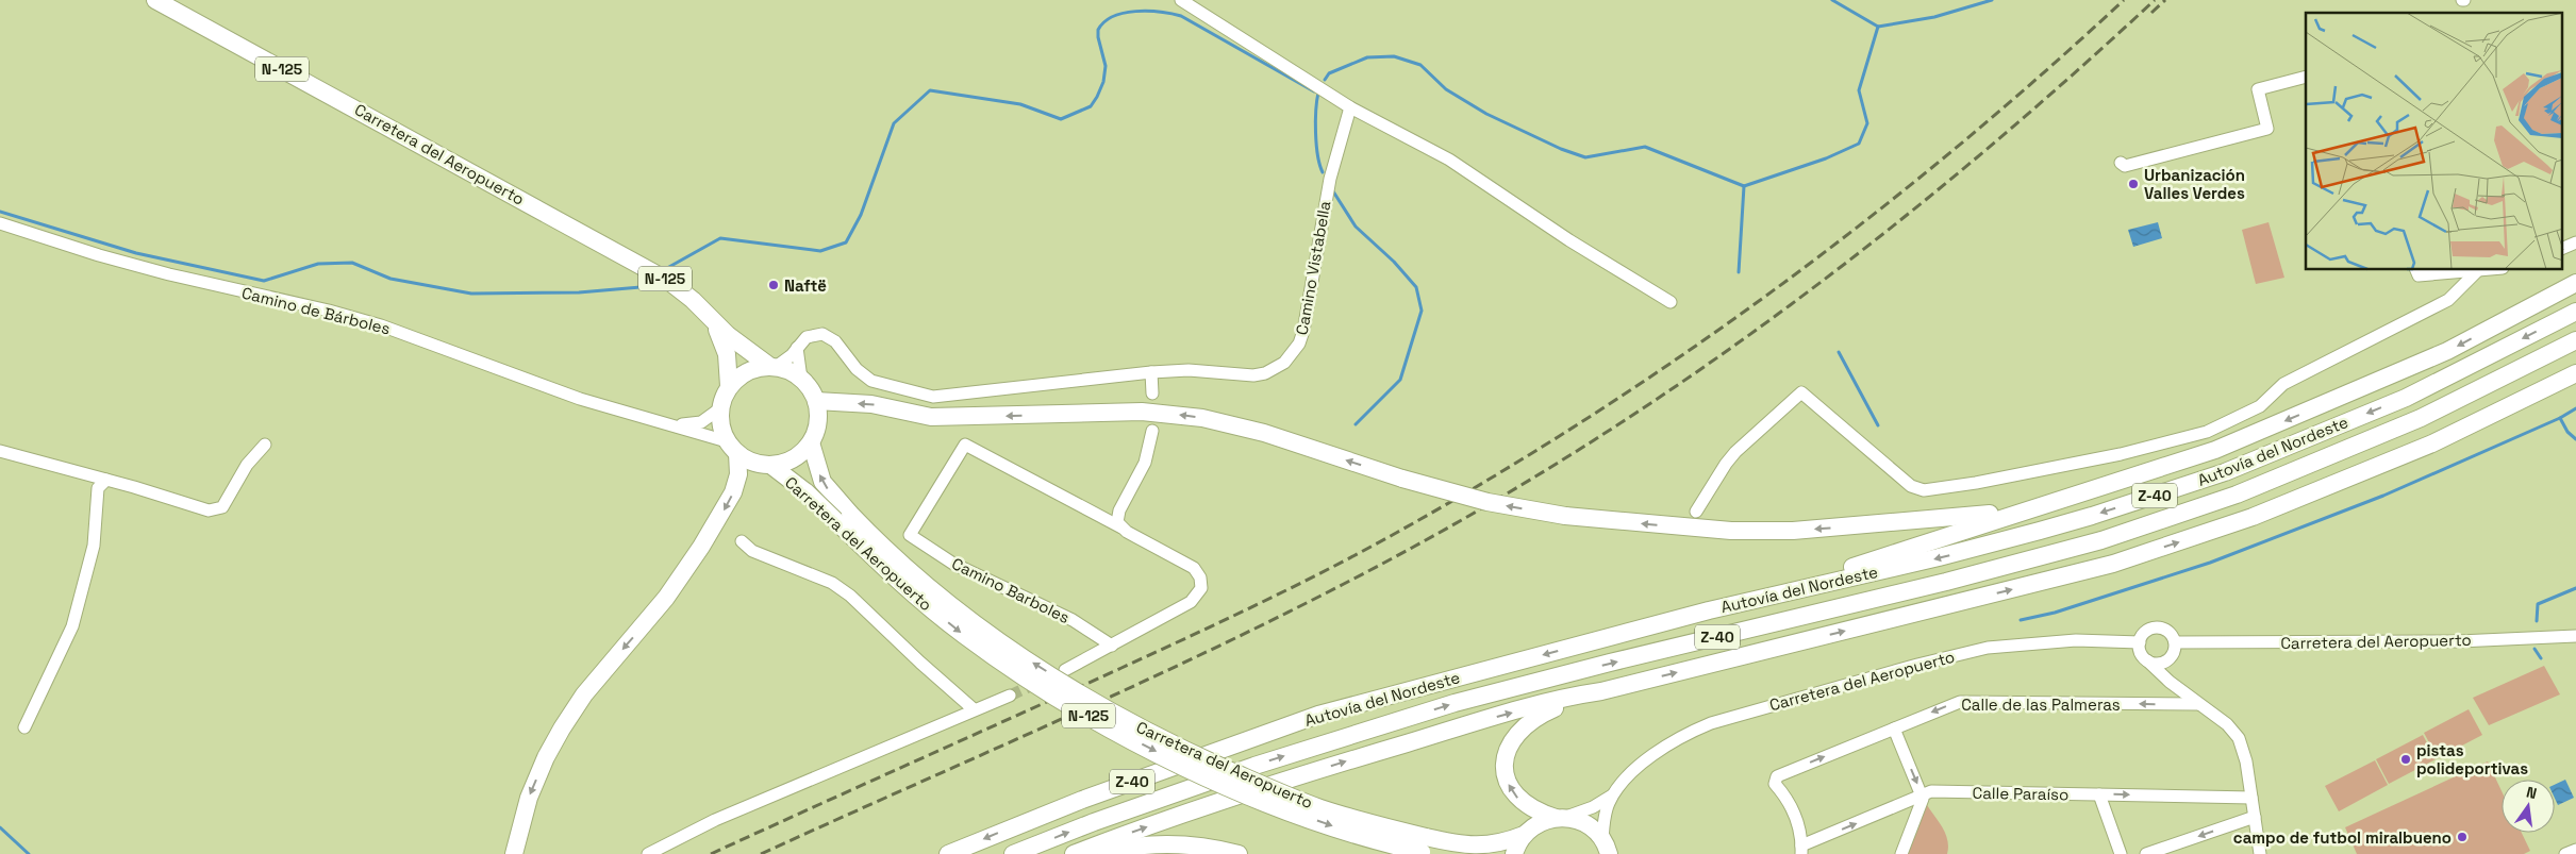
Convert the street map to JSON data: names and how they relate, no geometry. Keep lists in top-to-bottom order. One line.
{"streets":{"highway":["N-125","Carretera del Aeropuerto","Autovía del Nordeste","Z-40"],"street":["Camino Vistabella","Camino de Bárboles","Camino Barboles","Calle de las Palmeras","Calle Paraíso"]},"crossings":[["N-125","Carretera del Aeropuerto"],["N-125","Camino Vistabella"],["N-125","Camino de Bárboles"],["Carretera del Aeropuerto","Camino Vistabella"],["Carretera del Aeropuerto","Camino de Bárboles"],["Camino Vistabella","Camino de Bárboles"],["Calle de las Palmeras","Calle Paraíso"]],"places":["Urbanización Valles Verdes","Naftë","pistas polideportivas","campo de futbol miralbueno"],"north":"top"}
